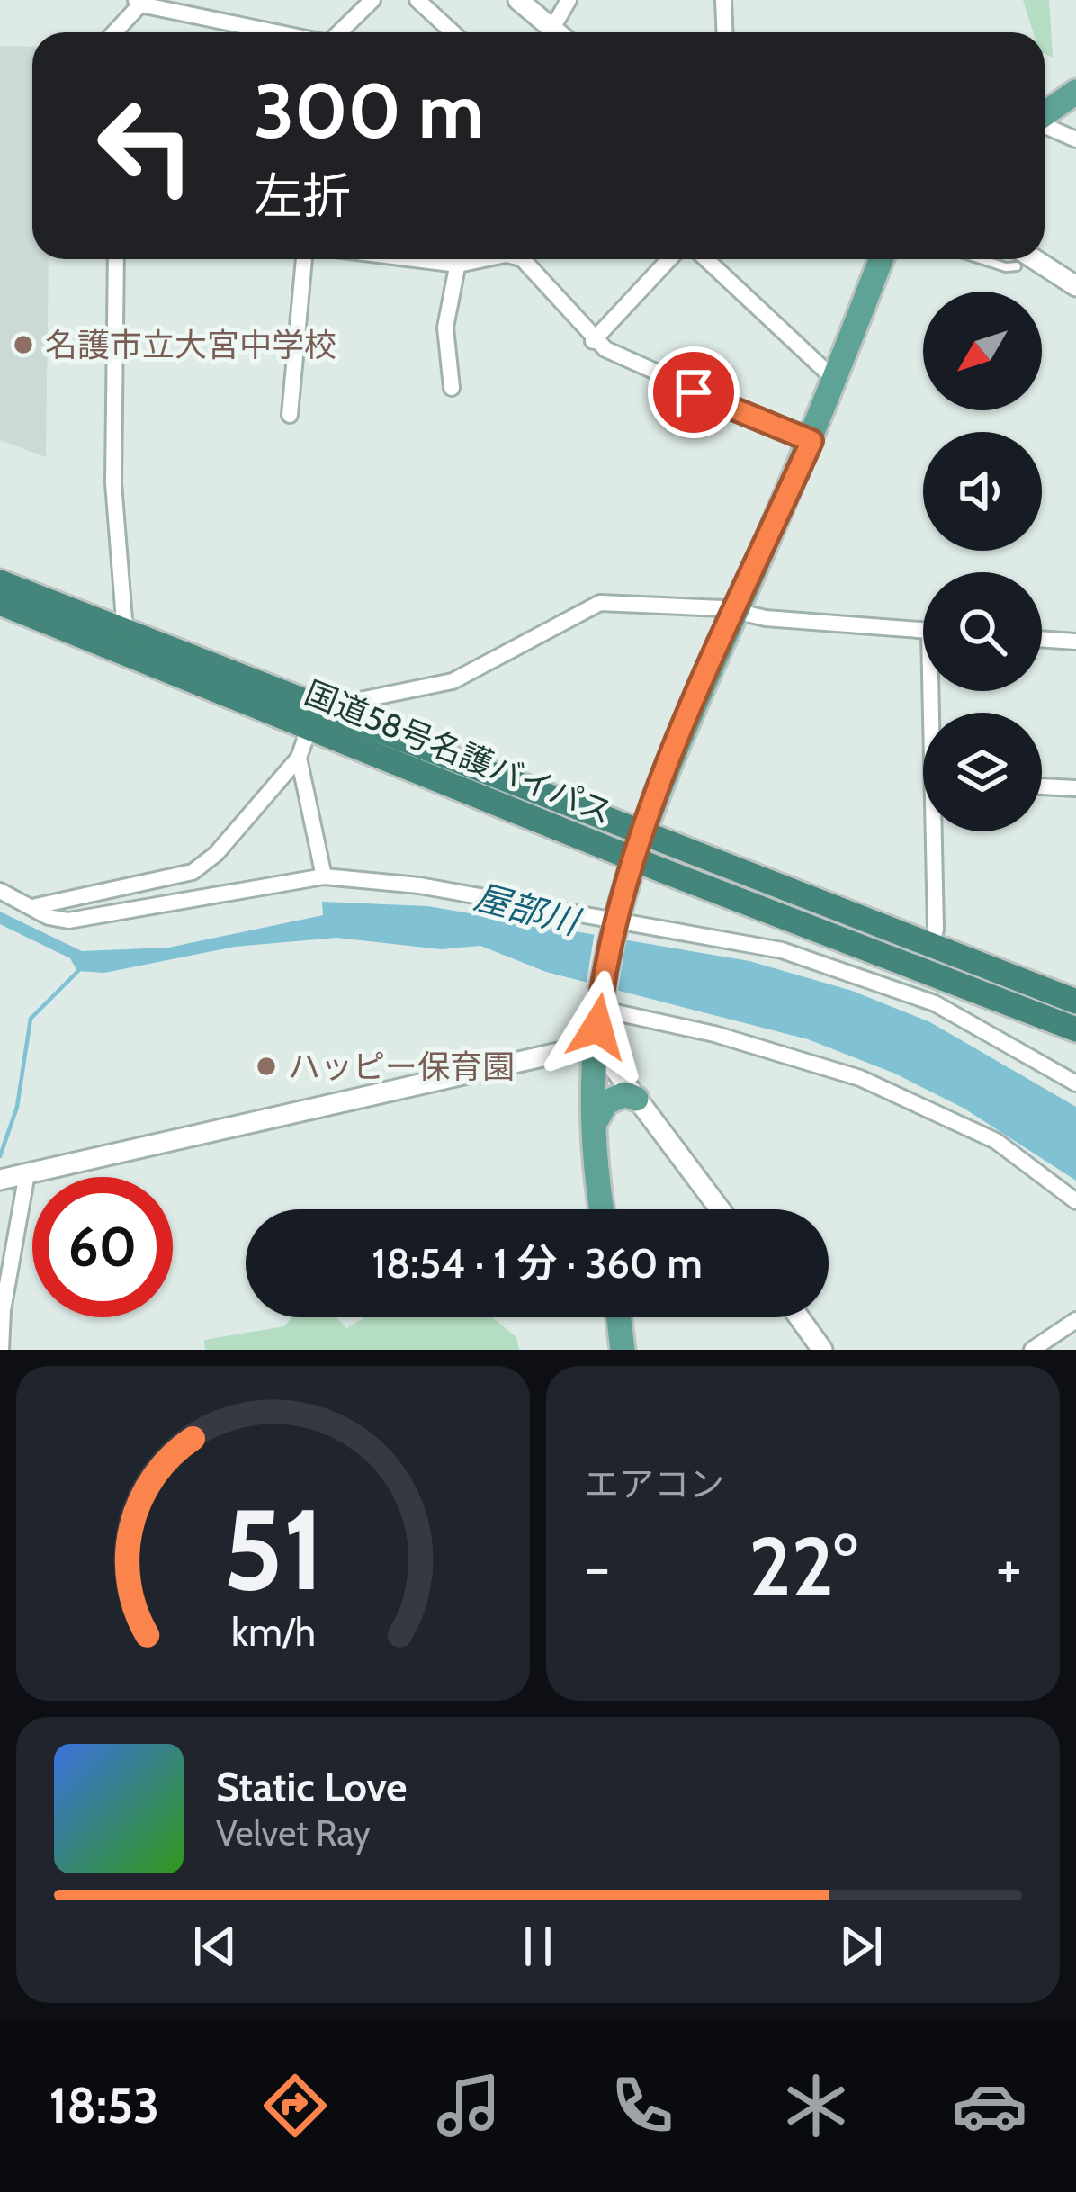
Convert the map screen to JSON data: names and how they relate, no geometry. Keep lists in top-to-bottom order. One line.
{"streets":{"highway":["国道58号名護バイパス"]},"water":["屋部川"],"places":["名護市立大宮中学校","ハッピー保育園"],"north":"bottom left","page":{"turn":["300 m","左折"],"limit":"60","trip":"18:54 · 1 分 · 360 m","tile":"エアコン","heat":["−","22°","+"],"song":["Static Love","Velvet Ray"],"tabs":"18:53","gauge":["51","km/h"]}}
